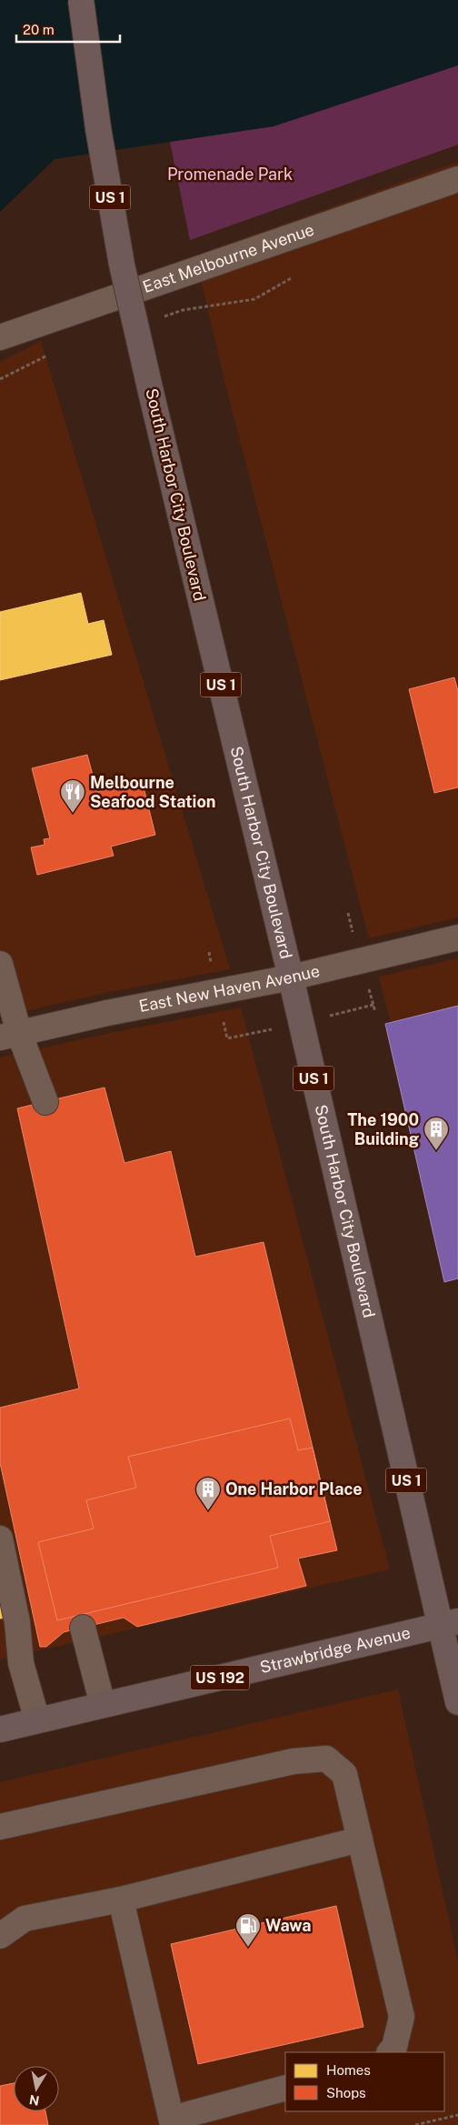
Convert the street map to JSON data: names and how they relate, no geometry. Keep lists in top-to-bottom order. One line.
{"streets":{"main road":["US 1","South Harbor City Boulevard","Strawbridge Avenue","US 192"],"street":["East Melbourne Avenue","East New Haven Avenue"]},"crossings":[["South Harbor City Boulevard","East New Haven Avenue"],["South Harbor City Boulevard","Strawbridge Avenue"]],"parks":["Promenade Park"],"places":{"restaurant":["Melbourne Seafood Station"],"building":["The 1900 Building","One Harbor Place"],"fuel station":["Wawa"]},"legend":["Homes","Shops"],"scale_bar":"20 m","north":"bottom"}
